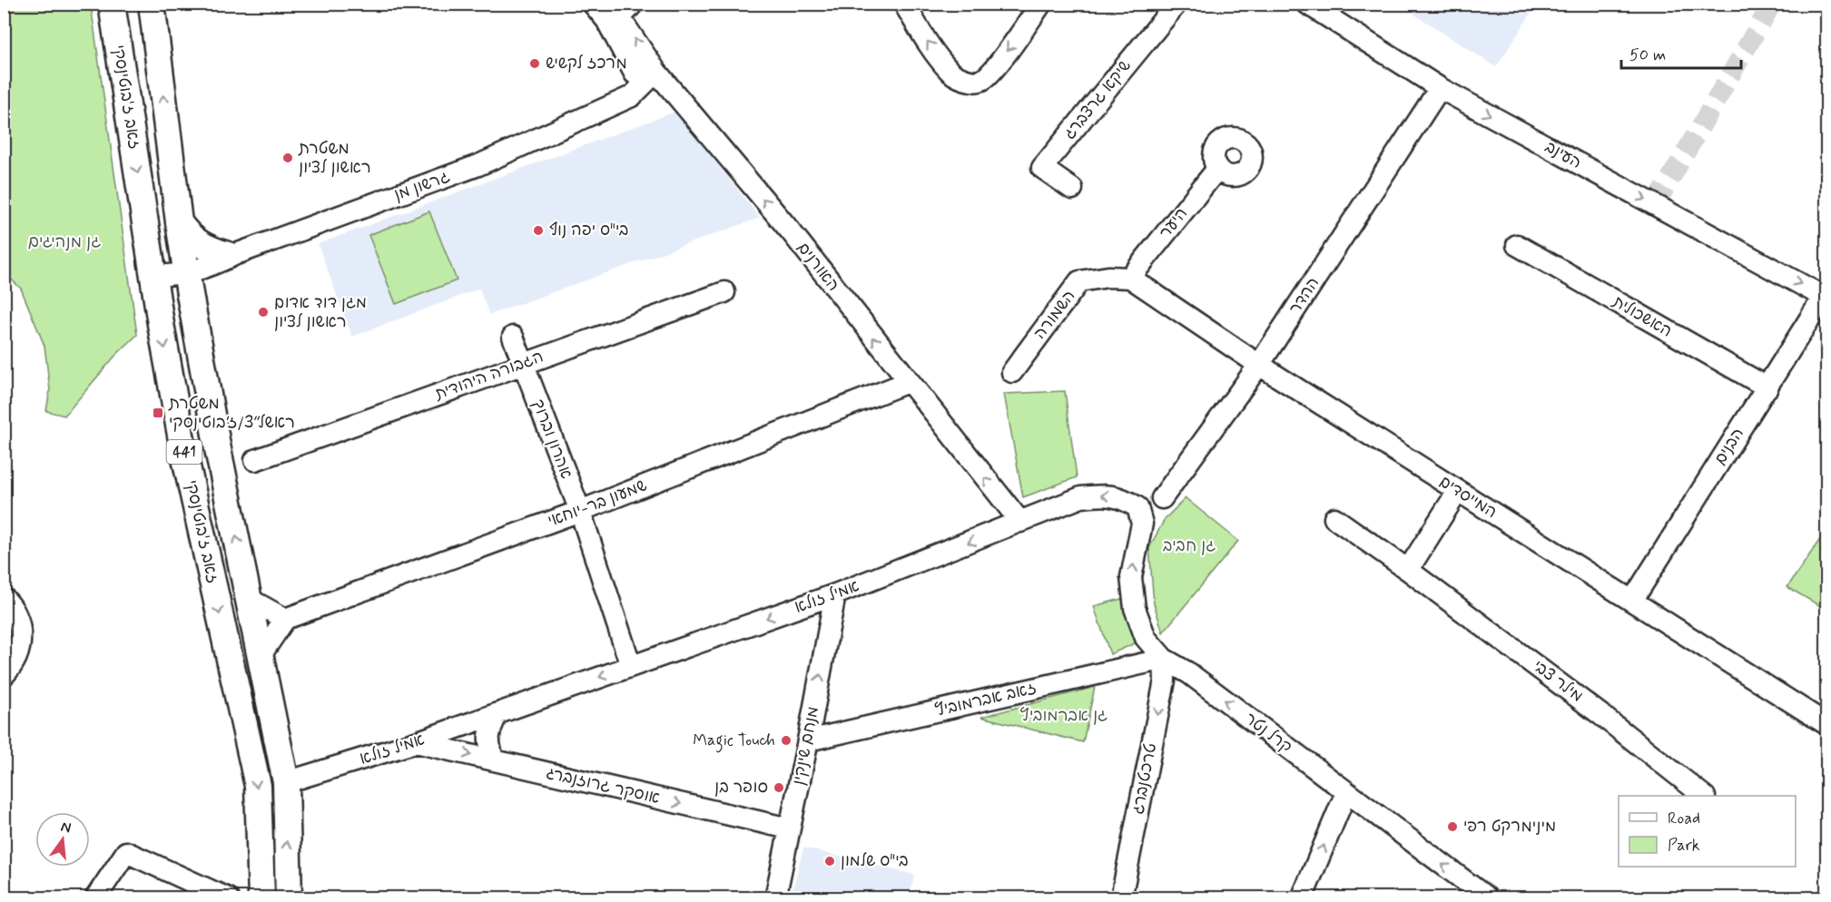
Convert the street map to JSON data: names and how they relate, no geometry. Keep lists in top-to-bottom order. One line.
{"streets":{"main road":["זאב ז'בוטינסקי","441"],"street":["שיקא גרצברג","העינב","גרשון מן","היער","האורנים","ההדר","השמורה","האשכולית","הגבורה היהודית","אהרון וברוך","הבנים","המייסדים","שמעון בר-יוחאי","אמיל זולא","מילר צבי","זאב אברמוביץ","קרל נטר","מנחם שינקין","טרכטנברג","אוסקר גרוזנברג"]},"crossings":[["זאב ז'בוטינסקי","גרשון מן"],["זאב ז'בוטינסקי","אמיל זולא"],["העינב","ההדר"],["העינב","הבנים"],["גרשון מן","האורנים"],["היער","השמורה"],["היער","המייסדים"],["האורנים","שמעון בר-יוחאי"],["האורנים","אמיל זולא"],["ההדר","המייסדים"],["השמורה","המייסדים"],["האשכולית","הבנים"],["הגבורה היהודית","אהרון וברוך"],["אהרון וברוך","שמעון בר-יוחאי"],["אהרון וברוך","אמיל זולא"],["הבנים","המייסדים"],["אמיל זולא","קרל נטר"],["אמיל זולא","מנחם שינקין"],["אמיל זולא","אוסקר גרוזנברג"],["זאב אברמוביץ","קרל נטר"],["זאב אברמוביץ","מנחם שינקין"],["זאב אברמוביץ","טרכטנברג"],["קרל נטר","טרכטנברג"],["מנחם שינקין","אוסקר גרוזנברג"]],"one_way":["העינב","האורנים","אמיל זולא","קרל נטר","מנחם שינקין","טרכטנברג","אוסקר גרוזנברג"],"parks":["גן מנהיגים","גן חביב","גן אברמוביץ"],"places":{"other":["מרכז לקשיש","משטרת ראשון לציון","בי\"ס יפה נוף","מגן דוד אדום ראשון לציון","Magic Touch","סופר בן","מינימרקט רפי","בי\"ס שלמון"],"transit":["משטרת ראשל״צ/ז׳בוטינסקי"]},"legend":["Road","Park"],"scale_bar":"50 m","north":"top"}
